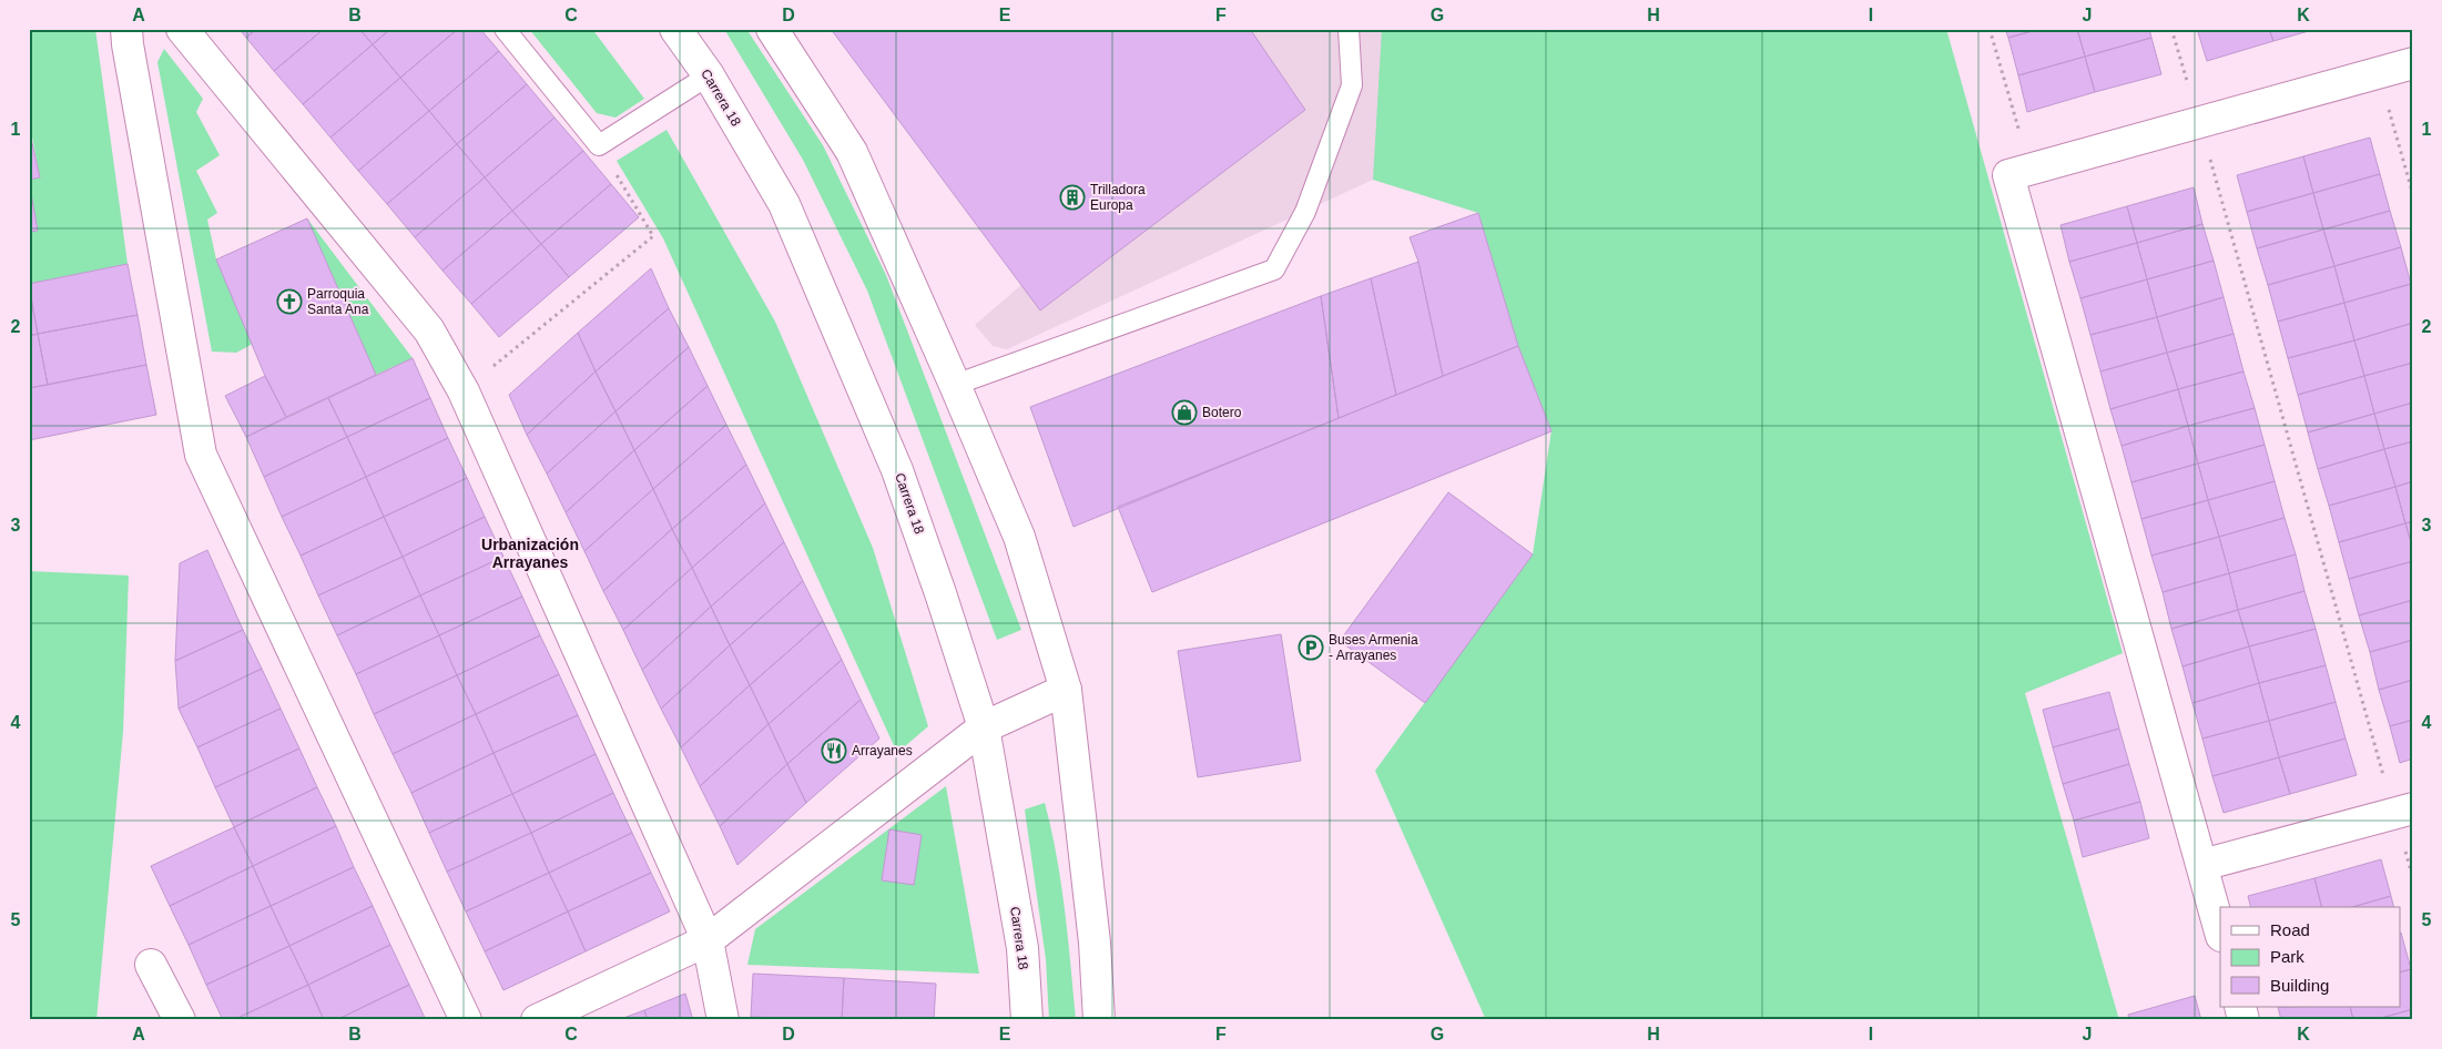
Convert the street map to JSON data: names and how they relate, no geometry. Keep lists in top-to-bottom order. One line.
{"streets":{"street":["Carrera 18"]},"districts":["Urbanización Arrayanes"],"places":{"building":["Trilladora Europa"],"church":["Parroquia Santa Ana"],"shop":["Botero"],"parking":["Buses Armenia - Arrayanes"],"restaurant":["Arrayanes"]},"legend":["Road","Park","Building"],"grid":{"columns":["A","B","C","D","E","F","G","H","I","J","K"],"rows":["1","2","3","4","5"]}}
